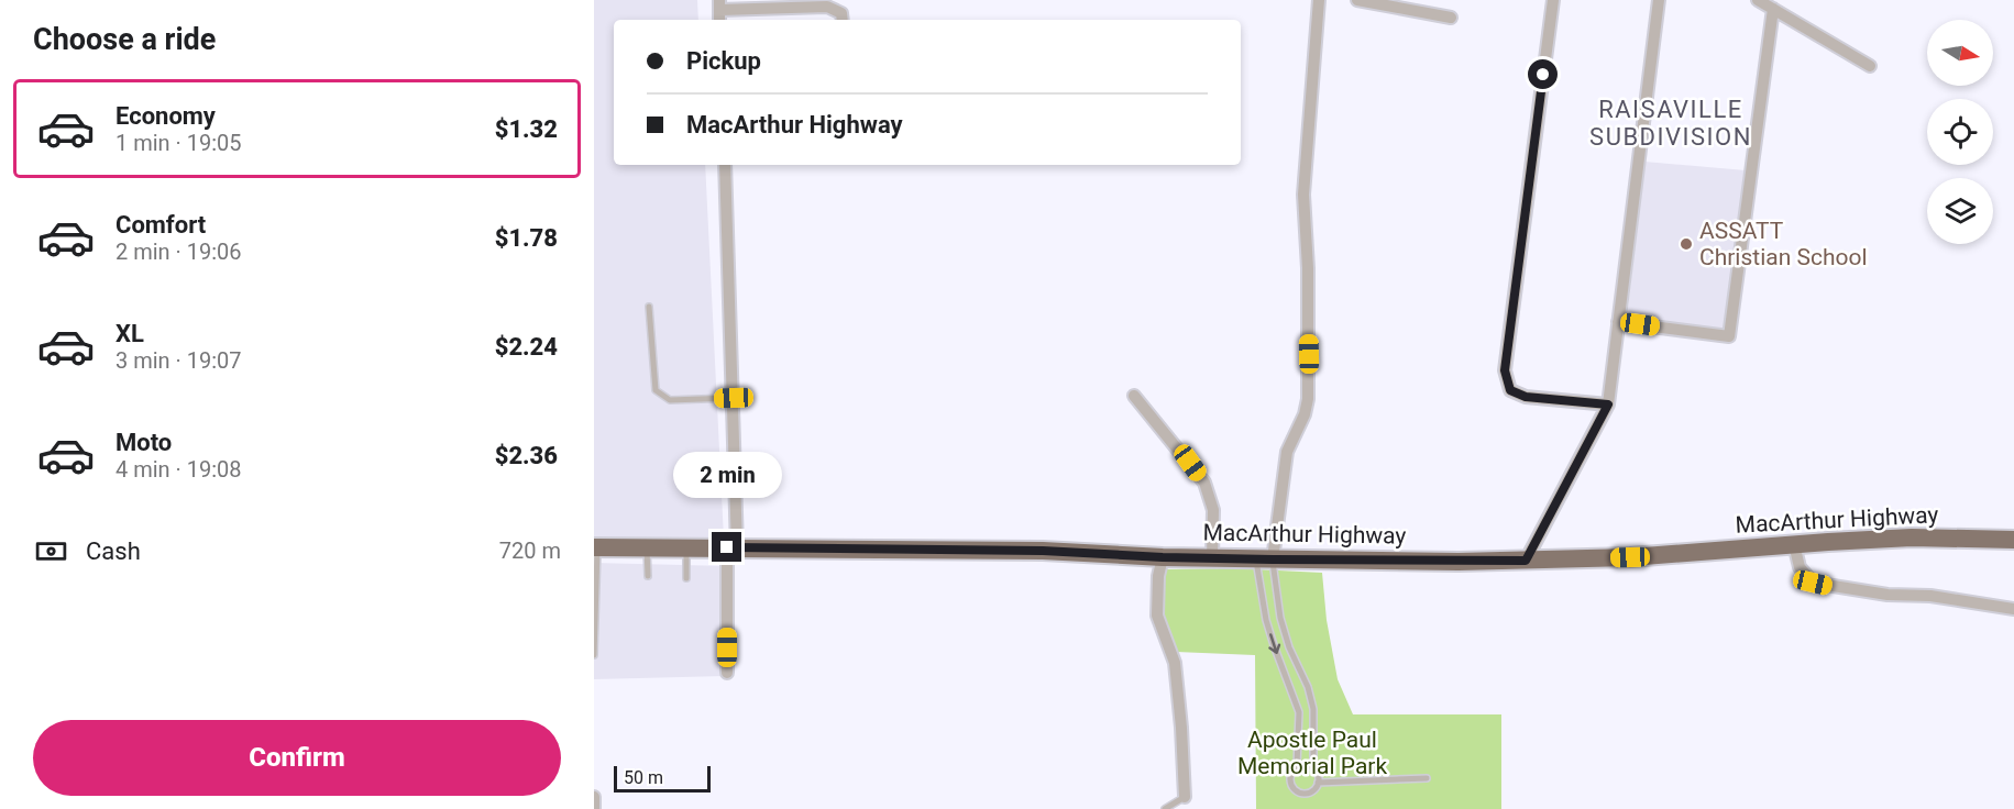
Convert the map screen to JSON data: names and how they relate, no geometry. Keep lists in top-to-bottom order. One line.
{"streets":{"highway":["MacArthur Highway"]},"districts":["RAISAVILLE SUBDIVISION"],"parks":["Apostle Paul Memorial Park"],"places":["ASSATT Christian School"],"scale_bar":"50 m","north":"right","page":{"heading":"Choose a ride","banner":["Pickup","MacArthur Highway"],"list":[{"name":"Economy","note":"1 min · 19:05","value":"$1.32"},{"name":"Comfort","note":"2 min · 19:06","value":"$1.78"},{"name":"XL","note":"3 min · 19:07","value":"$2.24"},{"name":"Moto","note":"4 min · 19:08","value":"$2.36"}],"bubble":"2 min","pay":["Cash","720 m"],"buttons":"Confirm","scale":"50 m"}}
